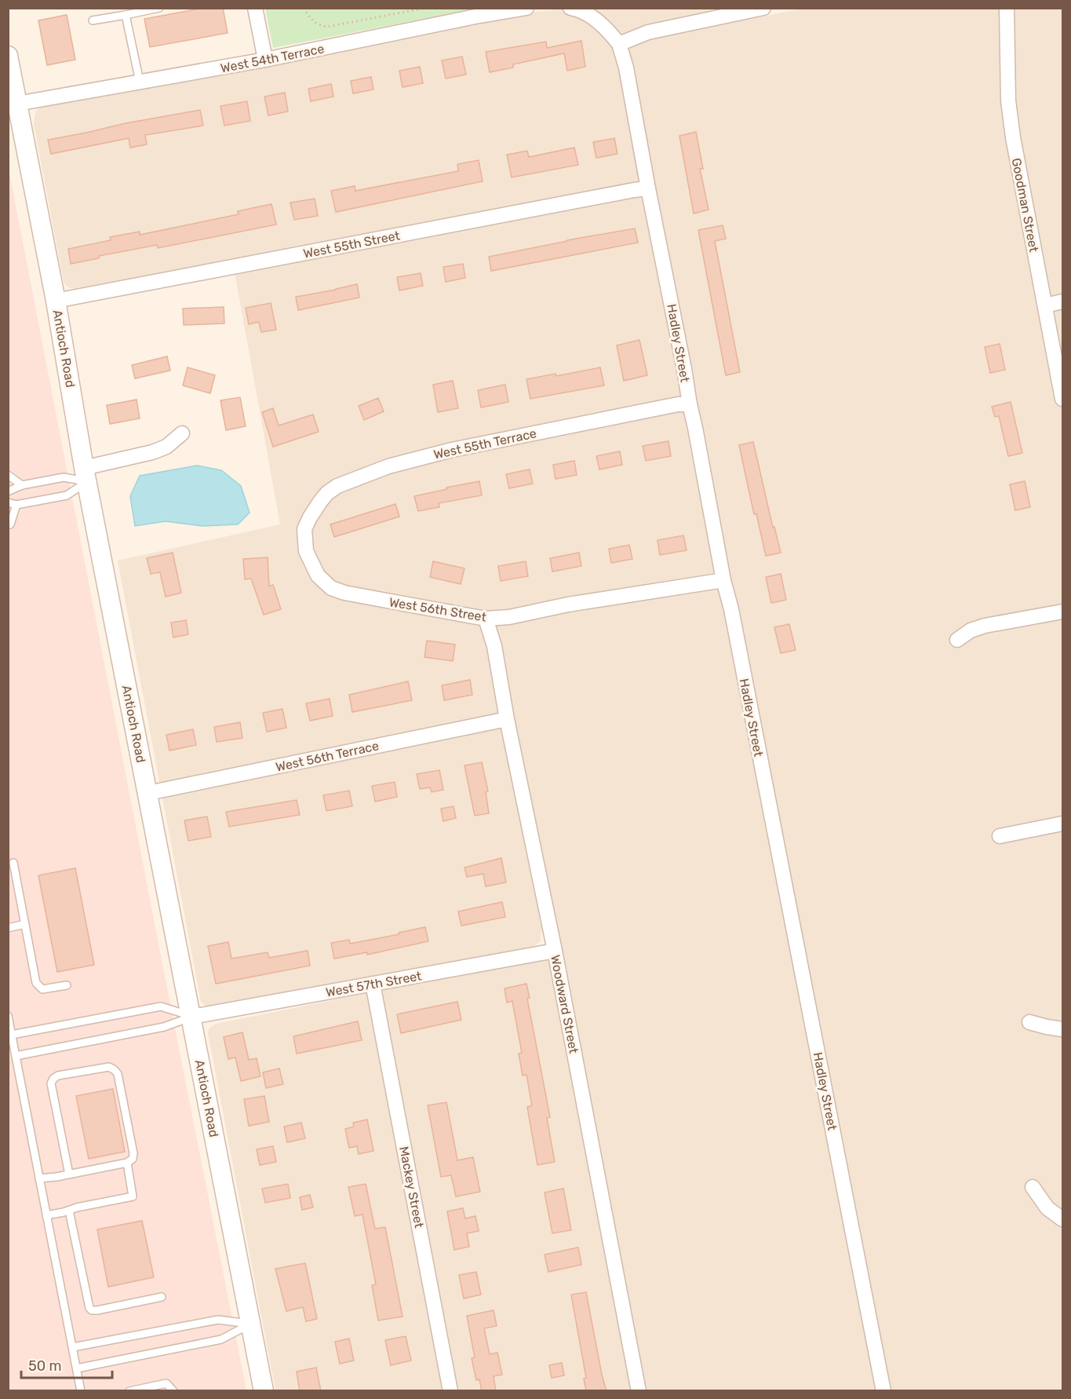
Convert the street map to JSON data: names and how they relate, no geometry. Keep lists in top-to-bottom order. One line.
{"streets":{"main road":["Antioch Road"],"street":["West 54th Terrace","Goodman Street","West 55th Street","Hadley Street","West 55th Terrace","West 56th Street","West 56th Terrace","West 57th Street","Woodward Street","Mackey Street"]},"crossings":[["West 54th Terrace","Antioch Road"],["West 55th Street","Hadley Street"],["West 55th Street","Antioch Road"],["Hadley Street","West 55th Terrace"],["Hadley Street","West 56th Street"],["Antioch Road","West 56th Terrace"],["Antioch Road","West 57th Street"],["West 55th Terrace","West 56th Street"],["West 56th Street","Woodward Street"],["West 56th Terrace","Woodward Street"],["West 57th Street","Woodward Street"],["West 57th Street","Mackey Street"]],"scale_bar":"50 m"}
